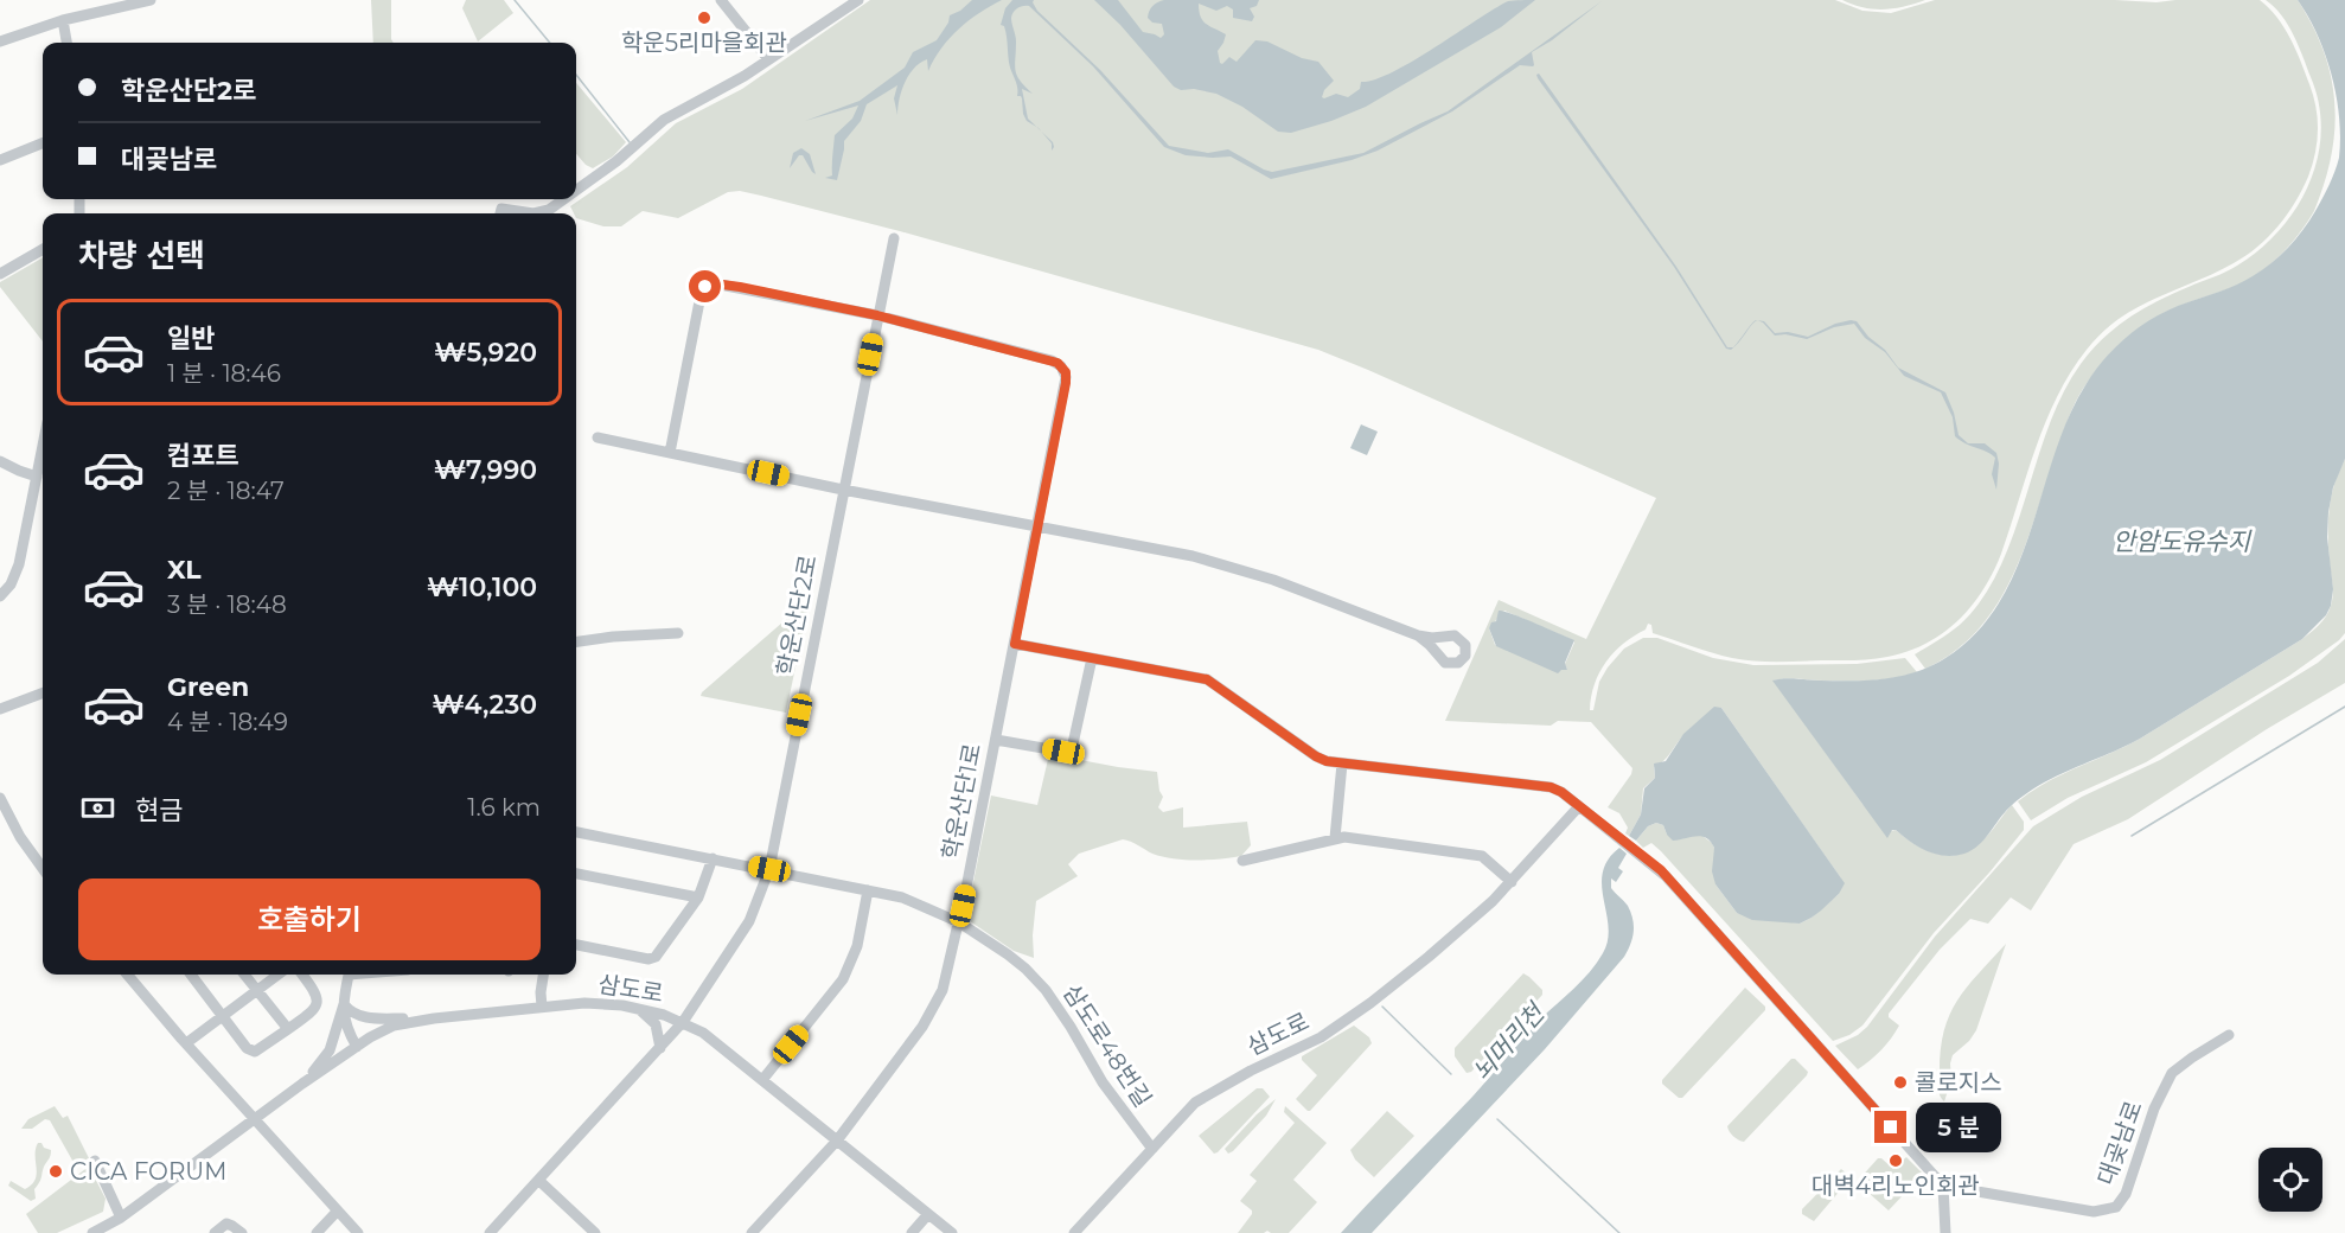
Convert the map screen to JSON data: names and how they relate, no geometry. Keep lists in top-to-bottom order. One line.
{"streets":{"street":["학운산단2로","학운산단1로","삼도로","삼도로48번길","대곶남로"]},"crossings":[["학운산단2로","학운산단1로"],["학운산단2로","삼도로"],["학운산단2로","삼도로48번길"],["학운산단1로","삼도로"],["학운산단1로","삼도로48번길"],["삼도로","삼도로48번길"]],"water":["안암도유수지","뇌머리천"],"places":["학운5리마을회관","콜로지스","대벽4리노인회관","CICA FORUM"],"page":{"banner":["학운산단2로","대곶남로"],"heading":"차량 선택","list":[{"name":"일반","note":"1 분 · 18:46","value":"₩5,920"},{"name":"컴포트","note":"2 분 · 18:47","value":"₩7,990"},{"name":"XL","note":"3 분 · 18:48","value":"₩10,100"},{"name":"Green","note":"4 분 · 18:49","value":"₩4,230"}],"pay":["현금","1.6 km"],"buttons":"호출하기","bubble":"5 분"}}
